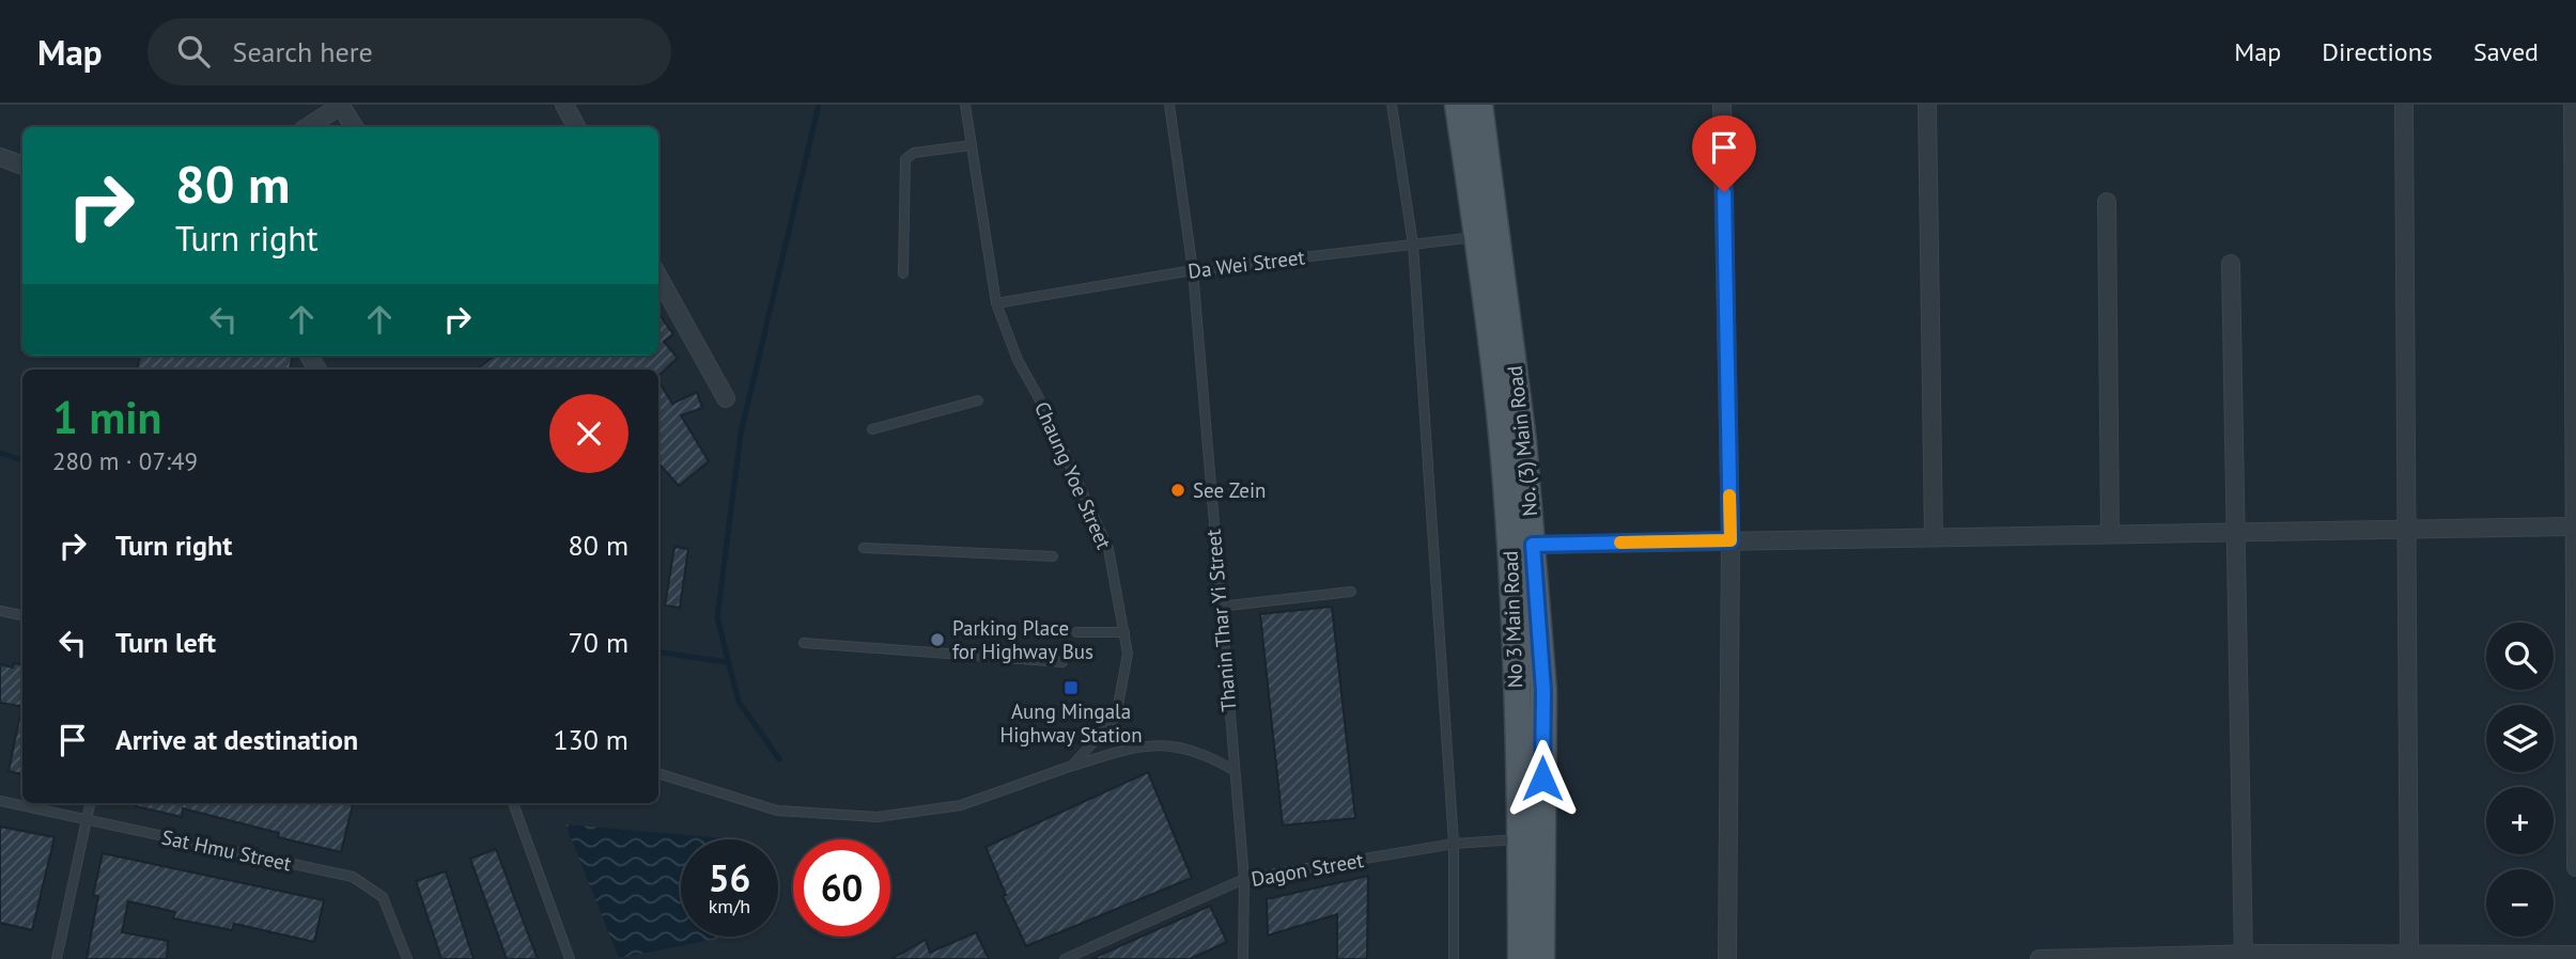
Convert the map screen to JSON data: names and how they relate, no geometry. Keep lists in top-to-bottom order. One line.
{"streets":{"main road":["No. (3) Main Road","No 3 Main Road"],"lane":["Da Wei Street","Chaung Yoe Street","Thanin Thar Yi Street","Sat Hmu Street","Dagon Street"]},"crossings":[["Da Wei Street","Chaung Yoe Street"],["Da Wei Street","No 3 Main Road"],["Da Wei Street","Thanin Thar Yi Street"],["No. (3) Main Road","No 3 Main Road"],["No 3 Main Road","Dagon Street"],["Thanin Thar Yi Street","Dagon Street"]],"places":{"other":["See Zein","Parking Place for Highway Bus"],"transit":["Aung Mingala Highway Station"]},"page":{"header":"Map","search":"Search here","nav":["Map","Directions","Saved"],"turn":["80 m","Turn right"],"heading":["1 min","280 m · 07:49"],"list":[{"name":"Turn right","value":"80 m"},{"name":"Turn left","value":"70 m"},{"name":"Arrive at destination","value":"130 m"}],"map_buttons":["+","−"],"speed":"56 km/h","limit":"60"}}
